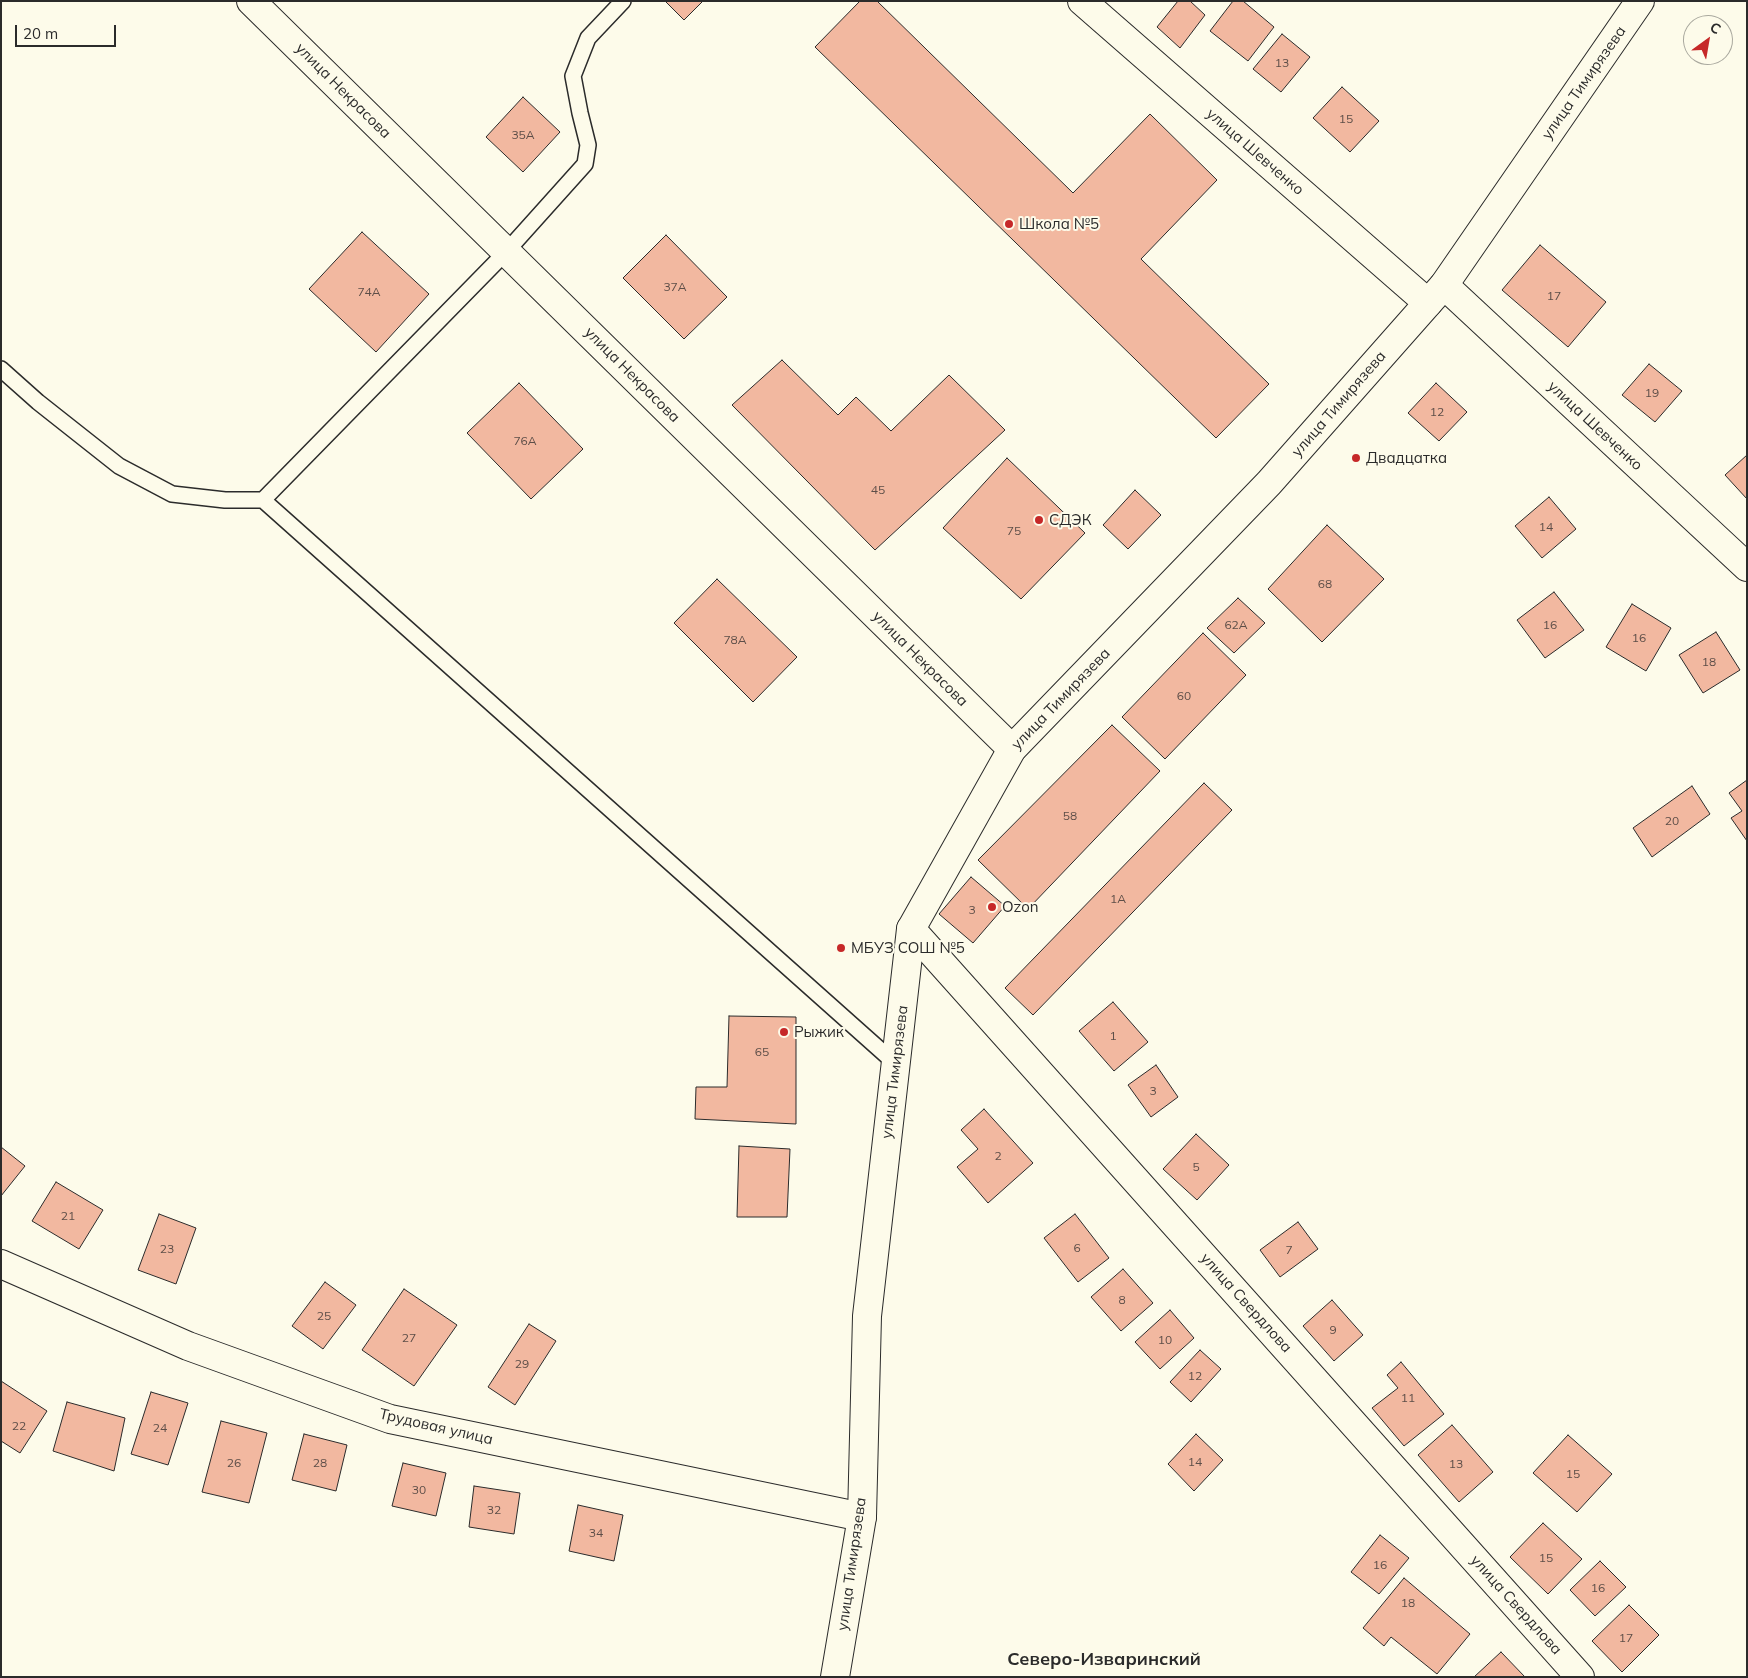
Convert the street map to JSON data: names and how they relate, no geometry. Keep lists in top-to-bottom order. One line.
{"streets":{"main road":["улица Тимирязева","улица Некрасова","улица Шевченко","улица Свердлова","Трудовая улица"]},"crossings":[["улица Тимирязева","улица Некрасова"],["улица Тимирязева","улица Шевченко"],["улица Тимирязева","улица Свердлова"],["улица Тимирязева","Трудовая улица"]],"districts":["Северо-Изваринский"],"places":["Школа №5","Двадцатка","СДЭК","Ozon","МБУЗ СОШ №5","Рыжик"],"house_numbers":["13","15","35А","37А","74А","17","19","12","76А","45","14","75","68","62А","16","16","78А","18","60","58","20","1А","3","1","65","3","2","5","21","6","23","7","8","25","9","27","10","29","12","11","22","24","14","26","28","13","15","30","32","34","15","16","16","18","17"],"scale_bar":"20 m","north":"top right"}
